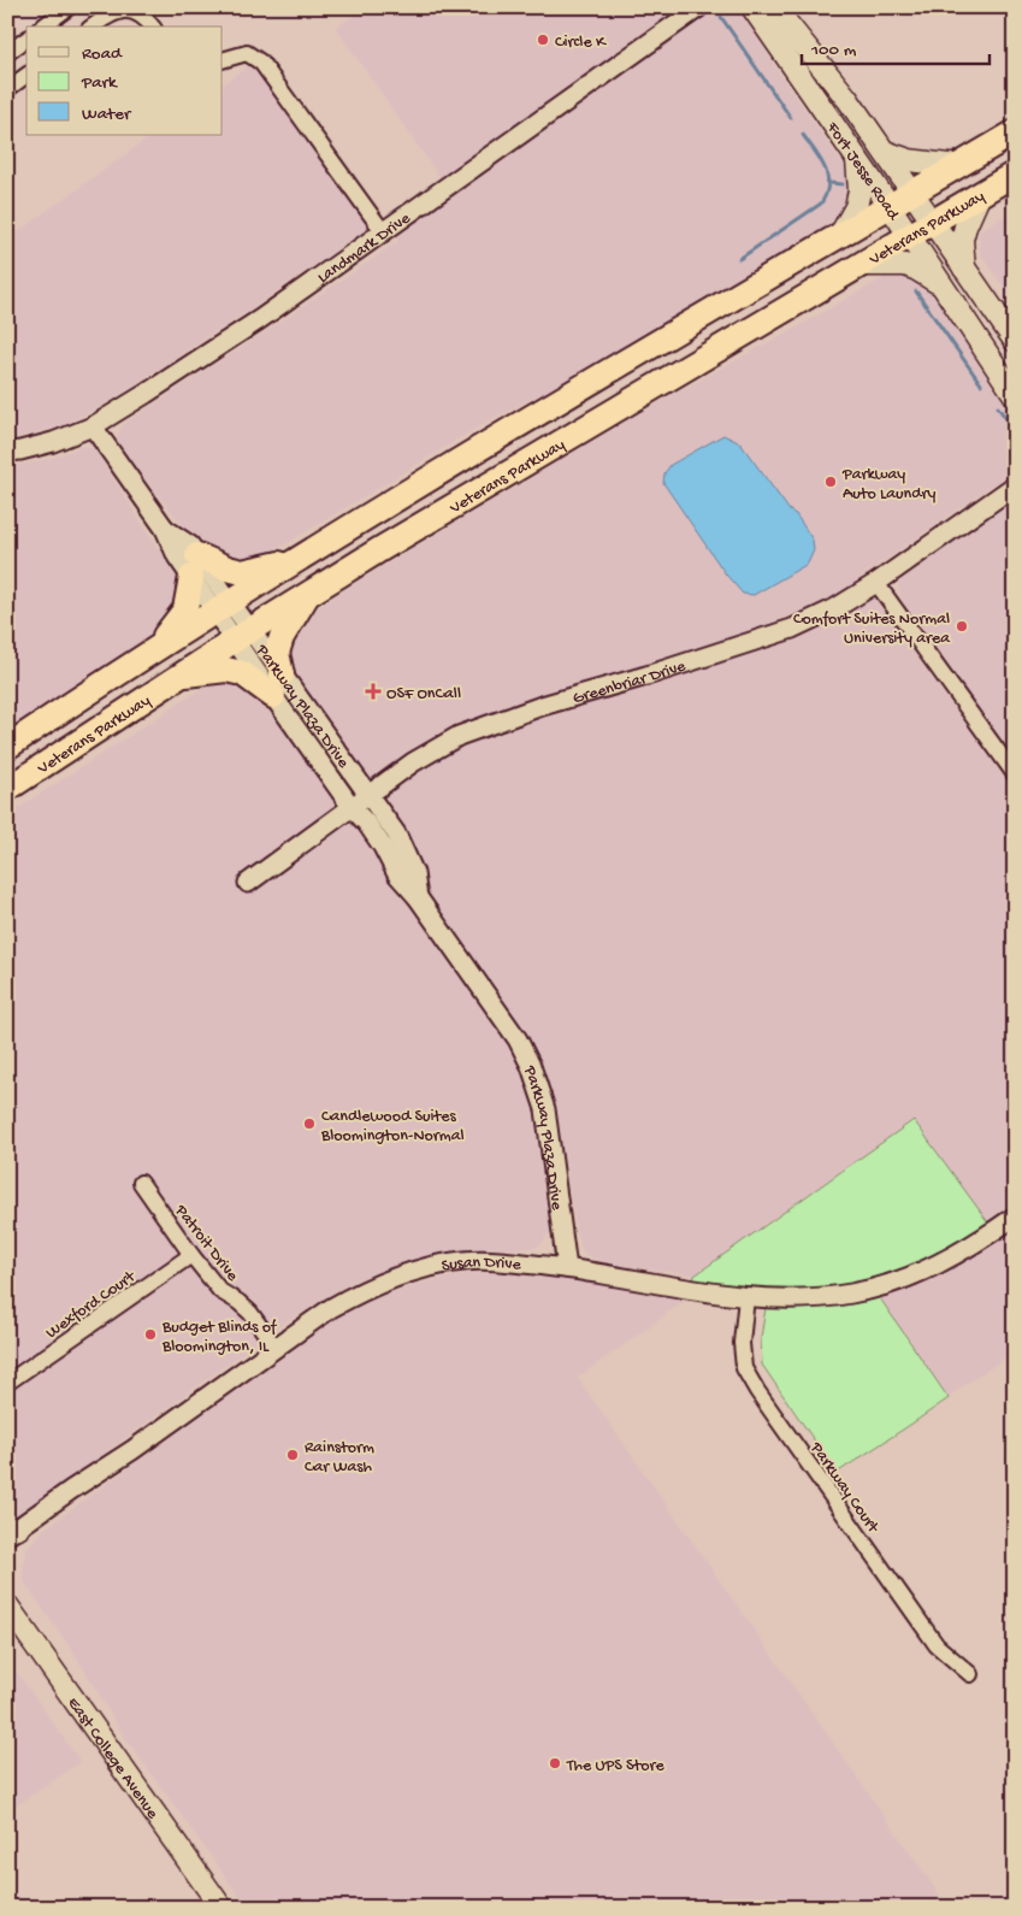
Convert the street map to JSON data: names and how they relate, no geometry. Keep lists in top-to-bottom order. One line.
{"streets":{"highway":["Veterans Parkway"],"main road":["Fort Jesse Road","East College Avenue"],"street":["Landmark Drive","Greenbriar Drive","Parkway Plaza Drive","Patroit Drive","Susan Drive","Wexford Court","Parkway Court"]},"crossings":[["Fort Jesse Road","Veterans Parkway"],["Veterans Parkway","Parkway Plaza Drive"],["Landmark Drive","Parkway Plaza Drive"],["Greenbriar Drive","Parkway Plaza Drive"],["Parkway Plaza Drive","Susan Drive"],["Patroit Drive","Susan Drive"],["Patroit Drive","Wexford Court"],["Susan Drive","Parkway Court"]],"places":{"other":["Circle K","Parkway Auto Laundry","Comfort Suites Normal University area","Candlewood Suites Bloomington-Normal","Budget Blinds of Bloomington, IL","Rainstorm Car Wash","The UPS Store"],"health":["OSF OnCall"]},"legend":["Road","Park","Water"],"scale_bar":"100 m"}
